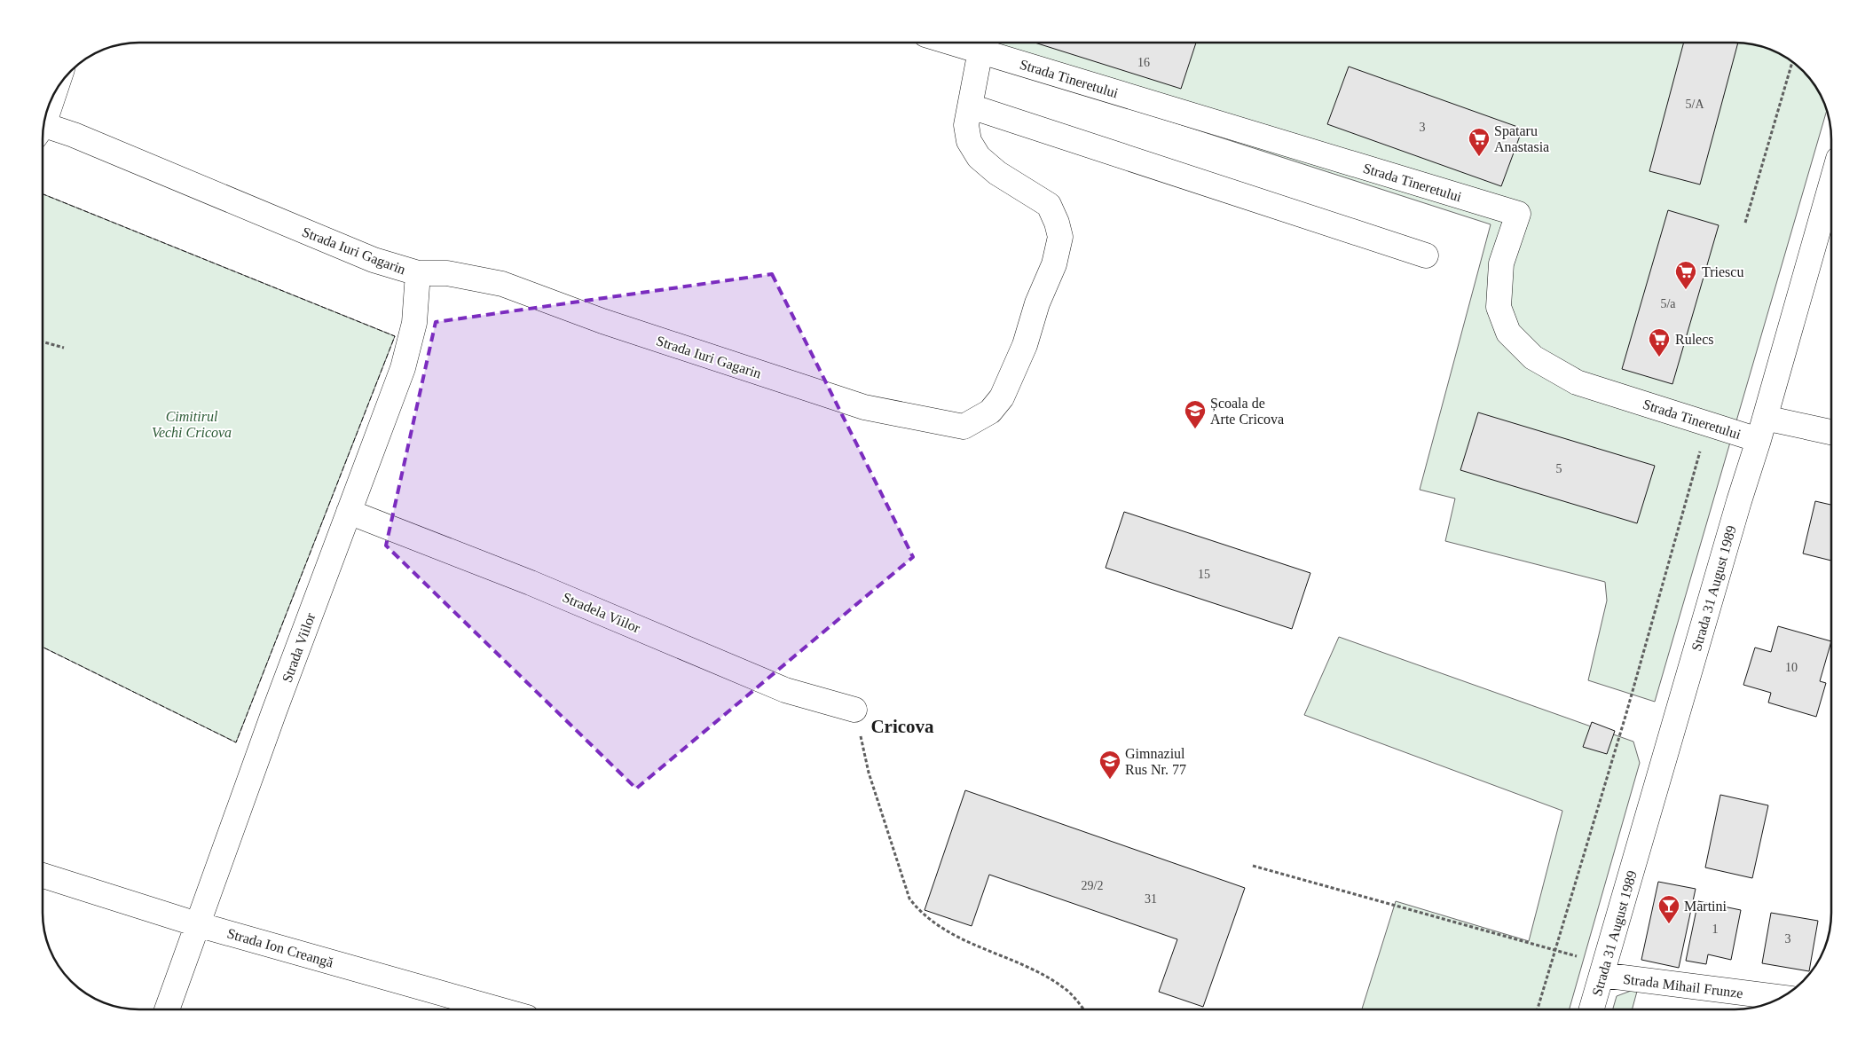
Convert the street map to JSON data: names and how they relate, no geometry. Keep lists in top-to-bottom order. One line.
{"streets":{"street":["Strada Tineretului","Strada Iuri Gagarin","Strada 31 August 1989","Stradela Viilor","Strada Viilor","Strada Ion Creangă","Strada Mihail Frunze"]},"crossings":[["Strada Tineretului","Strada Iuri Gagarin"],["Strada Tineretului","Strada 31 August 1989"],["Strada Iuri Gagarin","Strada Viilor"],["Strada 31 August 1989","Strada Mihail Frunze"],["Stradela Viilor","Strada Viilor"],["Strada Viilor","Strada Ion Creangă"]],"districts":["Cricova"],"parks":["Cimitirul Vechi Cricova"],"places":{"supermarket":["Spataru Anastasia","Triescu","Rulecs"],"school or university":["Școala de Arte Cricova","Gimnaziul Rus Nr. 77"],"bar":["Martini"]},"house_numbers":["16","5/A","3","5/a","5","15","10","29/2","31","1","3"]}
